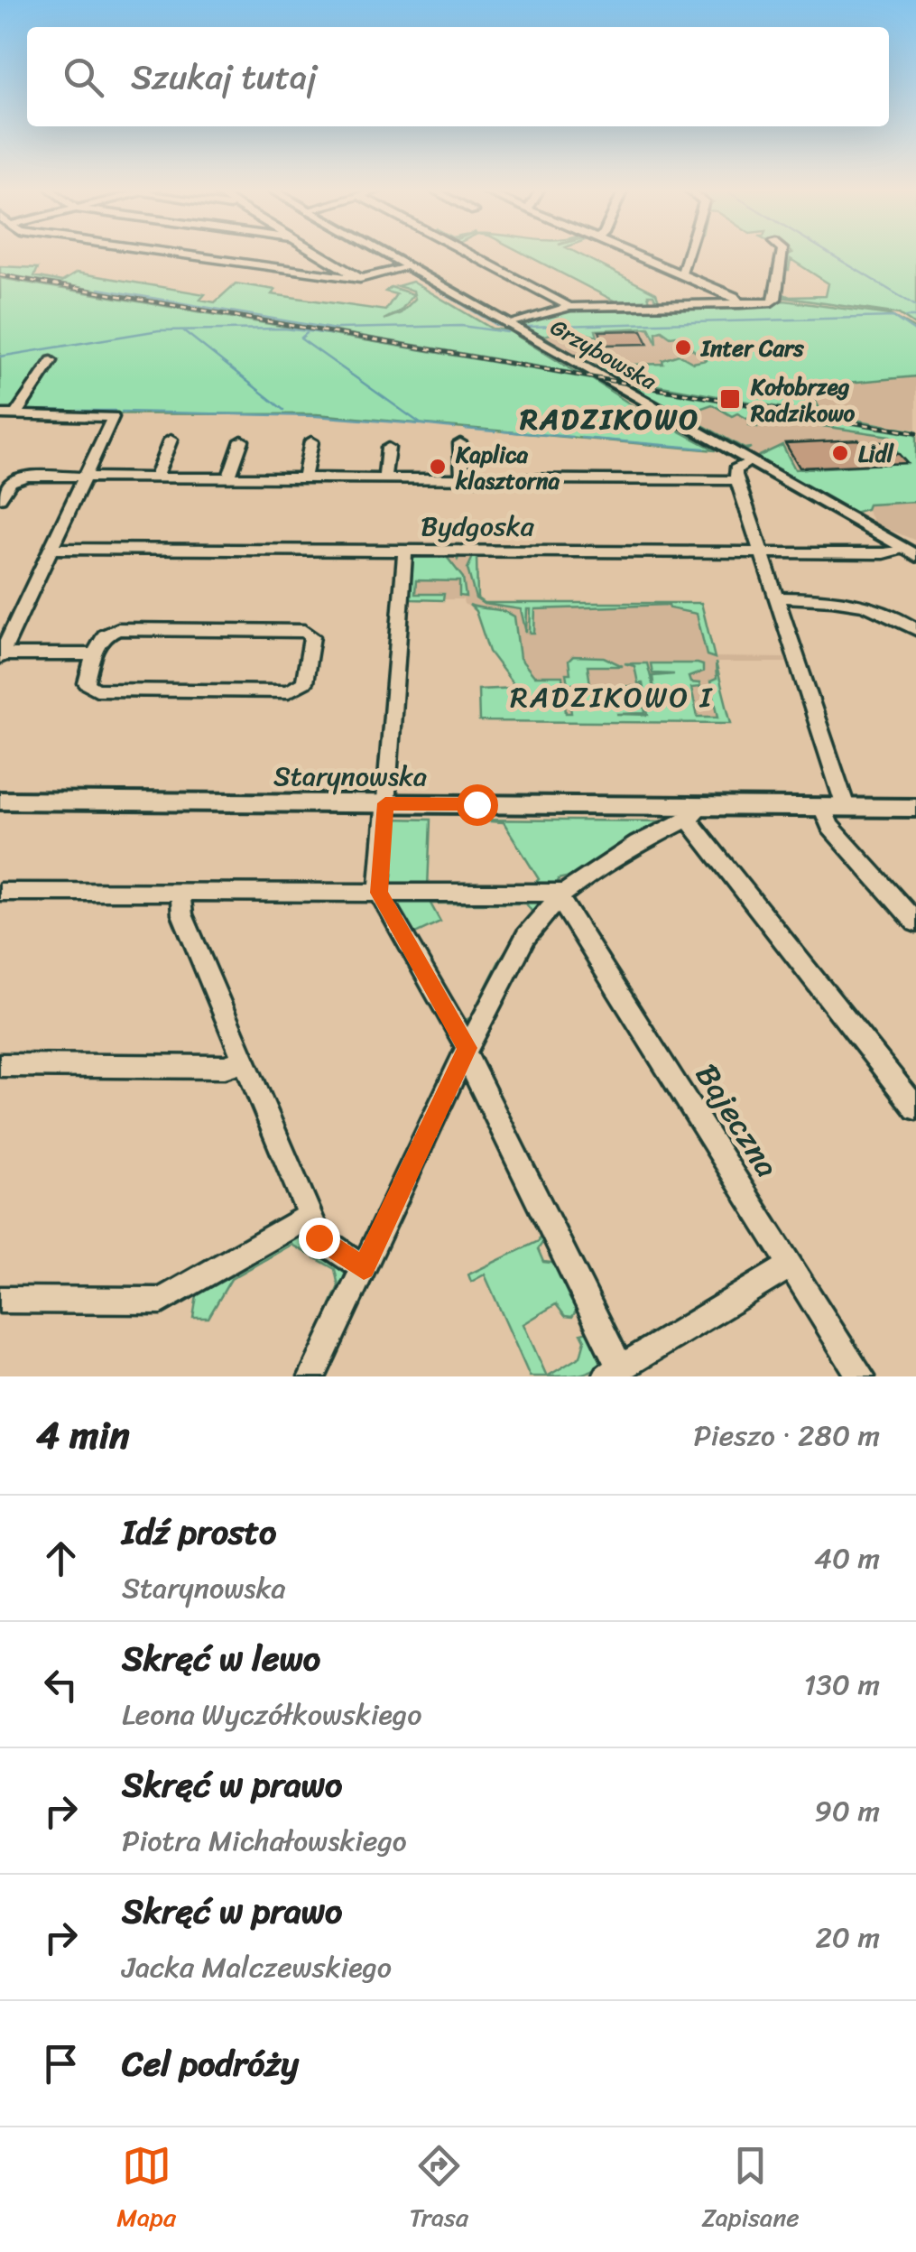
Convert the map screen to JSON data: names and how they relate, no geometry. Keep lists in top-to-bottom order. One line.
{"streets":{"street":["Grzybowska","Bydgoska","Starynowska","Bajeczna"]},"crossings":[["Grzybowska","Bydgoska"]],"districts":["RADZIKOWO","RADZIKOWO I"],"places":{"other":["Inter Cars","Lidl","Kaplica klasztorna"],"transit":["Kołobrzeg Radzikowo"]},"page":{"search":"Szukaj tutaj","heading":["4 min","Pieszo · 280 m"],"list":[["Idź prosto","Starynowska","40 m"],["Skręć w lewo","Leona Wyczółkowskiego","130 m"],["Skręć w prawo","Piotra Michałowskiego","90 m"],["Skręć w prawo","Jacka Malczewskiego","20 m"],"Cel podróży"],"nav":["Mapa","Trasa","Zapisane"]}}
